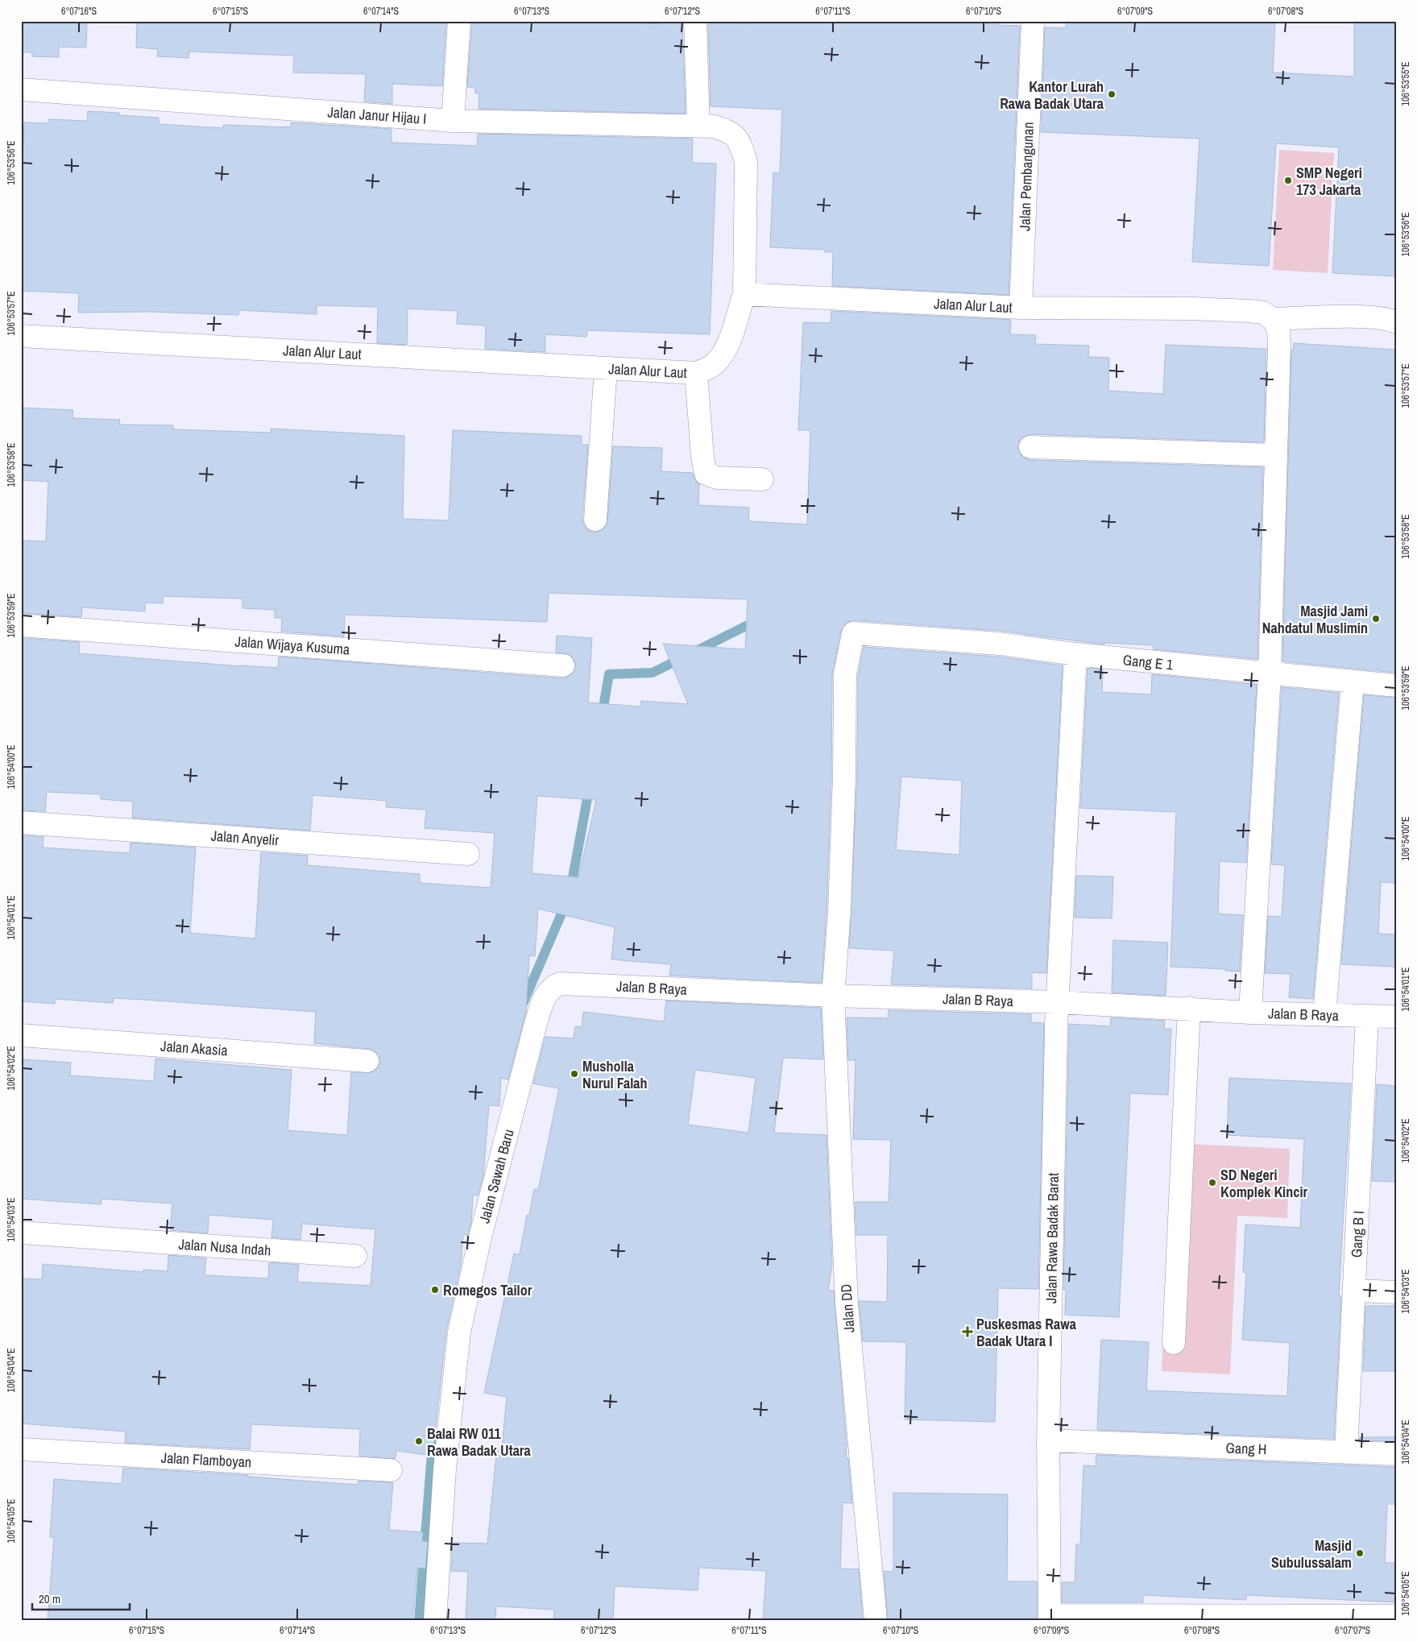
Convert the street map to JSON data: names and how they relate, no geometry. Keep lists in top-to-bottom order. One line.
{"streets":{"street":["Jalan Janur Hijau I","Jalan Pembangunan","Jalan Alur Laut","Jalan Wijaya Kusuma","Gang E 1","Jalan Anyelir","Jalan B Raya","Jalan Akasia","Jalan Sawah Baru","Gang B I","Jalan Rawa Badak Barat","Jalan Nusa Indah","Jalan DD","Gang H","Jalan Flamboyan"]},"crossings":[["Jalan Janur Hijau I","Jalan Alur Laut"],["Jalan Pembangunan","Jalan Alur Laut"],["Gang E 1","Jalan Rawa Badak Barat"],["Gang E 1","Jalan DD"],["Jalan B Raya","Jalan Sawah Baru"],["Jalan B Raya","Gang B I"],["Jalan B Raya","Jalan Rawa Badak Barat"],["Jalan B Raya","Jalan DD"],["Gang B I","Gang H"],["Jalan Rawa Badak Barat","Gang H"]],"places":{"other":["Kantor Lurah Rawa Badak Utara","SMP Negeri 173 Jakarta","Masjid Jami Nahdatul Muslimin","Musholla Nurul Falah","SD Negeri Komplek Kincir","Romegos Tailor","Balai RW 011 Rawa Badak Utara","Masjid Subulussalam"],"health":["Puskesmas Rawa Badak Utara I"]},"scale_bar":"20 m","coordinates":["6°07'16\"S","6°07'15\"S","6°07'14\"S","6°07'13\"S","6°07'12\"S","6°07'11\"S","6°07'10\"S","6°07'09\"S","6°07'08\"S","106°53'55\"E","106°53'56\"E","106°53'57\"E","106°53'58\"E","106°53'59\"E","106°54'00\"E","106°54'01\"E","106°54'02\"E","106°54'03\"E","106°54'04\"E","106°54'05\"E","6°07'07\"S"]}
